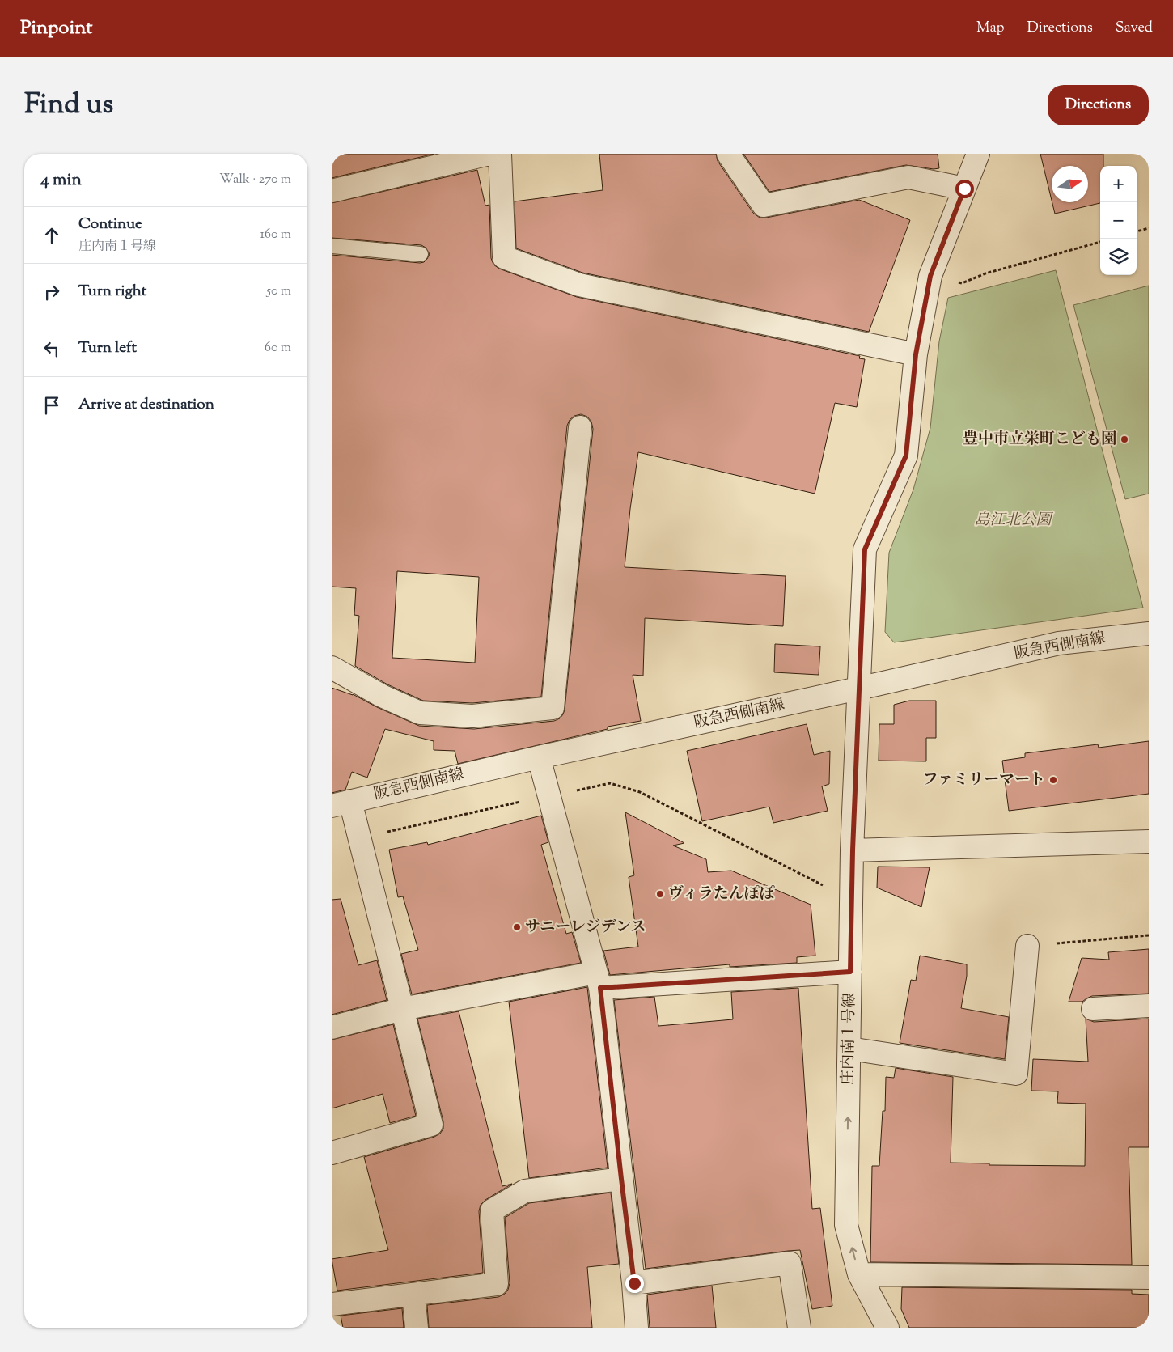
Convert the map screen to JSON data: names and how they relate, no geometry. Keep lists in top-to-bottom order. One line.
{"streets":{"street":["阪急西側南線","庄内南１号線"]},"crossings":[["阪急西側南線","庄内南１号線"]],"parks":["島江北公園"],"places":["豊中市立栄町こども園","ファミリーマート","ヴィラたんぽぽ","サニーレジデンス"],"north":"right","page":{"header":"Pinpoint","nav":["Map","Directions","Saved"],"title":"Find us","buttons":"Directions","heading":["4 min","Walk · 270 m"],"map_buttons":["+","−"],"list":[["Continue","庄内南１号線","160 m"],["Turn right","50 m"],["Turn left","60 m"],"Arrive at destination"]}}
